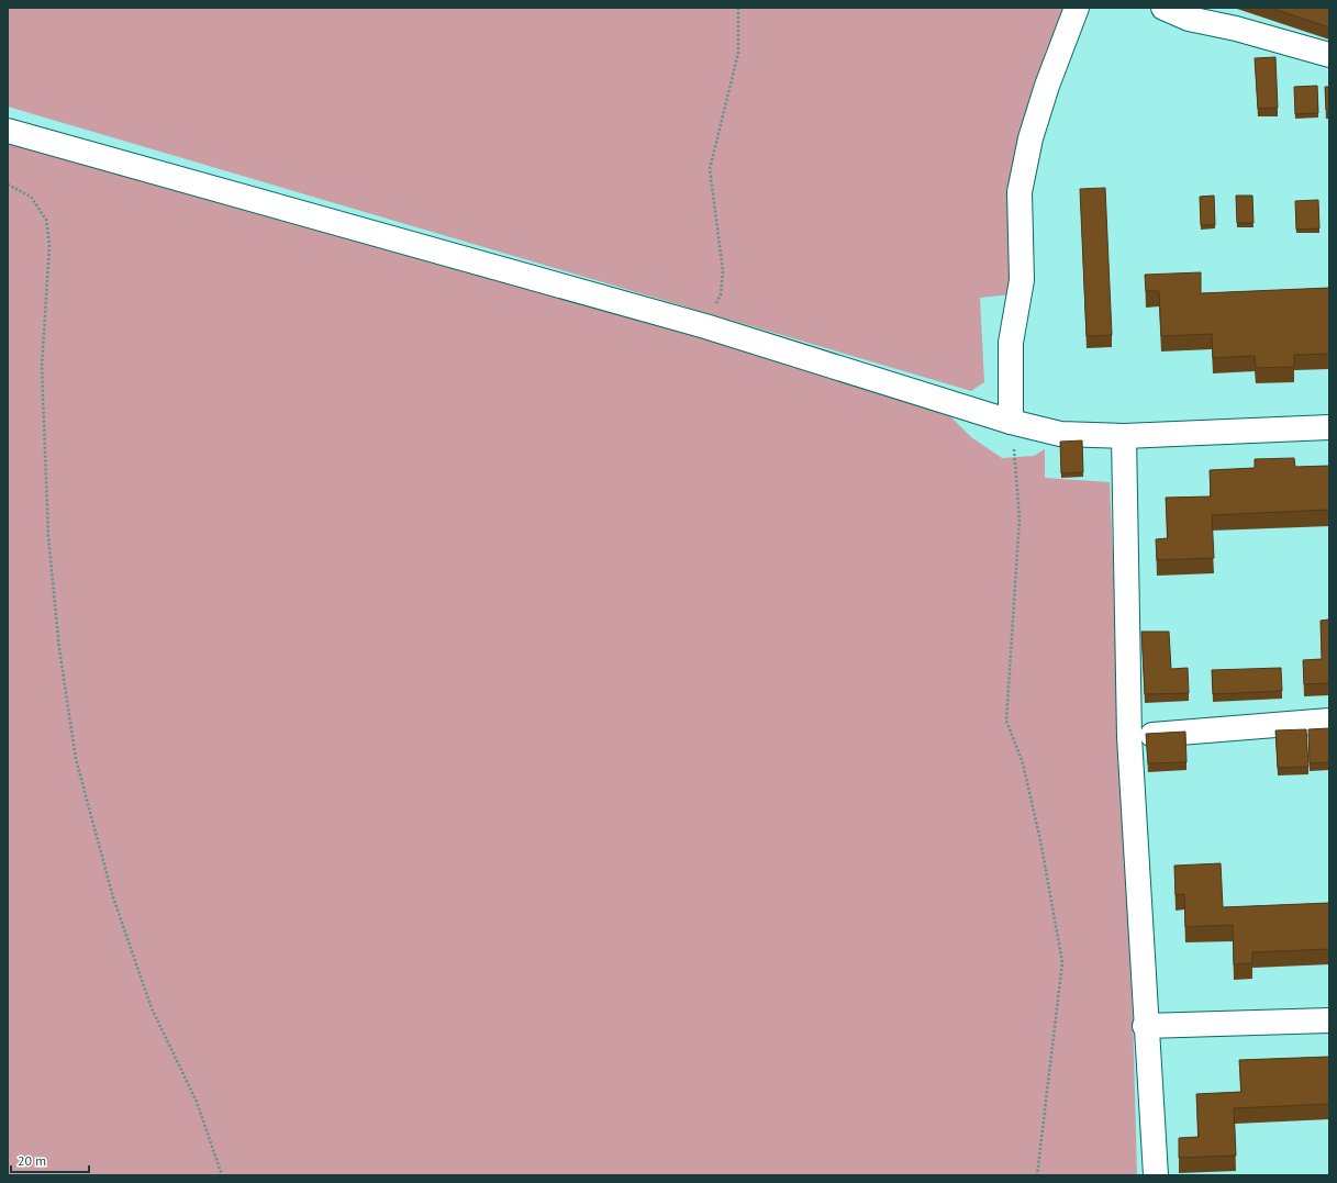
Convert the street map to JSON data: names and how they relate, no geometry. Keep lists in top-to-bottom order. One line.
{"scale_bar":"20 m"}
